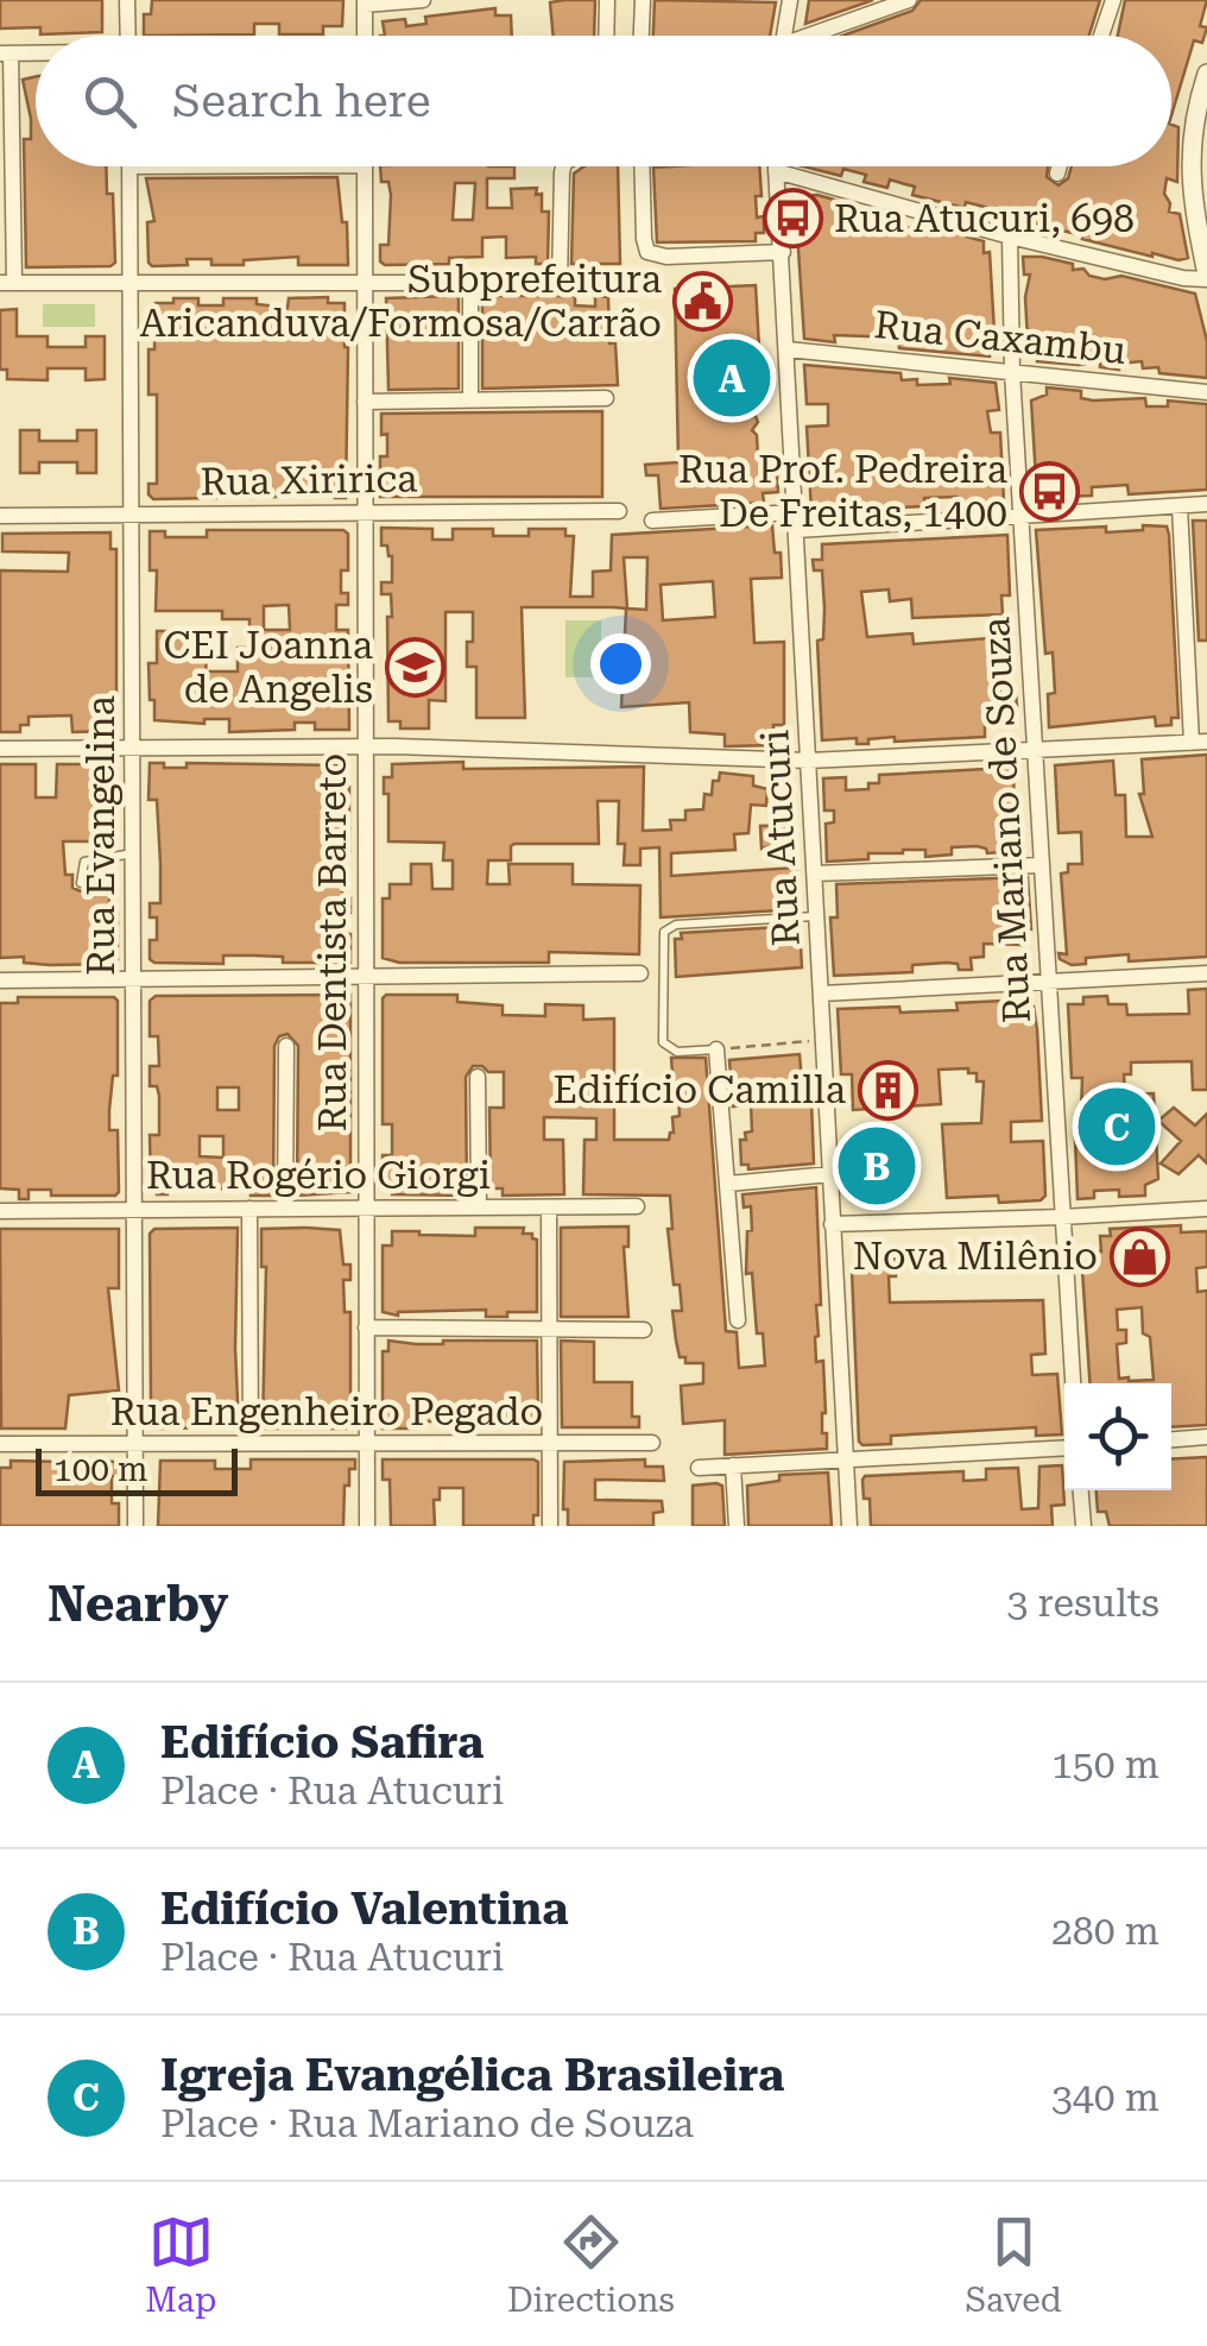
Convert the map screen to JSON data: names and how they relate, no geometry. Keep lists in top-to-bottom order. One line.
{"streets":{"street":["Rua Caxambu","Rua Xiririca","Rua Mariano de Souza","Rua Evangelina","Rua Atucuri","Rua Dentista Barreto","Rua Rogério Giorgi","Rua Engenheiro Pegado"]},"crossings":[["Rua Caxambu","Rua Mariano de Souza"],["Rua Caxambu","Rua Atucuri"],["Rua Xiririca","Rua Evangelina"],["Rua Xiririca","Rua Dentista Barreto"],["Rua Evangelina","Rua Rogério Giorgi"],["Rua Evangelina","Rua Engenheiro Pegado"],["Rua Dentista Barreto","Rua Rogério Giorgi"],["Rua Dentista Barreto","Rua Engenheiro Pegado"]],"places":{"bus stop":["Rua Atucuri, 698","Rua Prof. Pedreira De Freitas, 1400"],"public building":["Subprefeitura Aricanduva/Formosa/Carrão"],"school or university":["CEI Joanna de Angelis"],"building":["Edifício Camilla"],"shop":["Nova Milênio"]},"scale_bar":"100 m","page":{"search":"Search here","pins":["A","C","B"],"scale":"100 m","heading":["Nearby","3 results"],"list":[{"mark":"A","name":"Edifício Safira","note":"Place · Rua Atucuri","value":"150 m"},{"mark":"B","name":"Edifício Valentina","note":"Place · Rua Atucuri","value":"280 m"},{"mark":"C","name":"Igreja Evangélica Brasileira","note":"Place · Rua Mariano de Souza","value":"340 m"}],"nav":["Map","Directions","Saved"]}}
